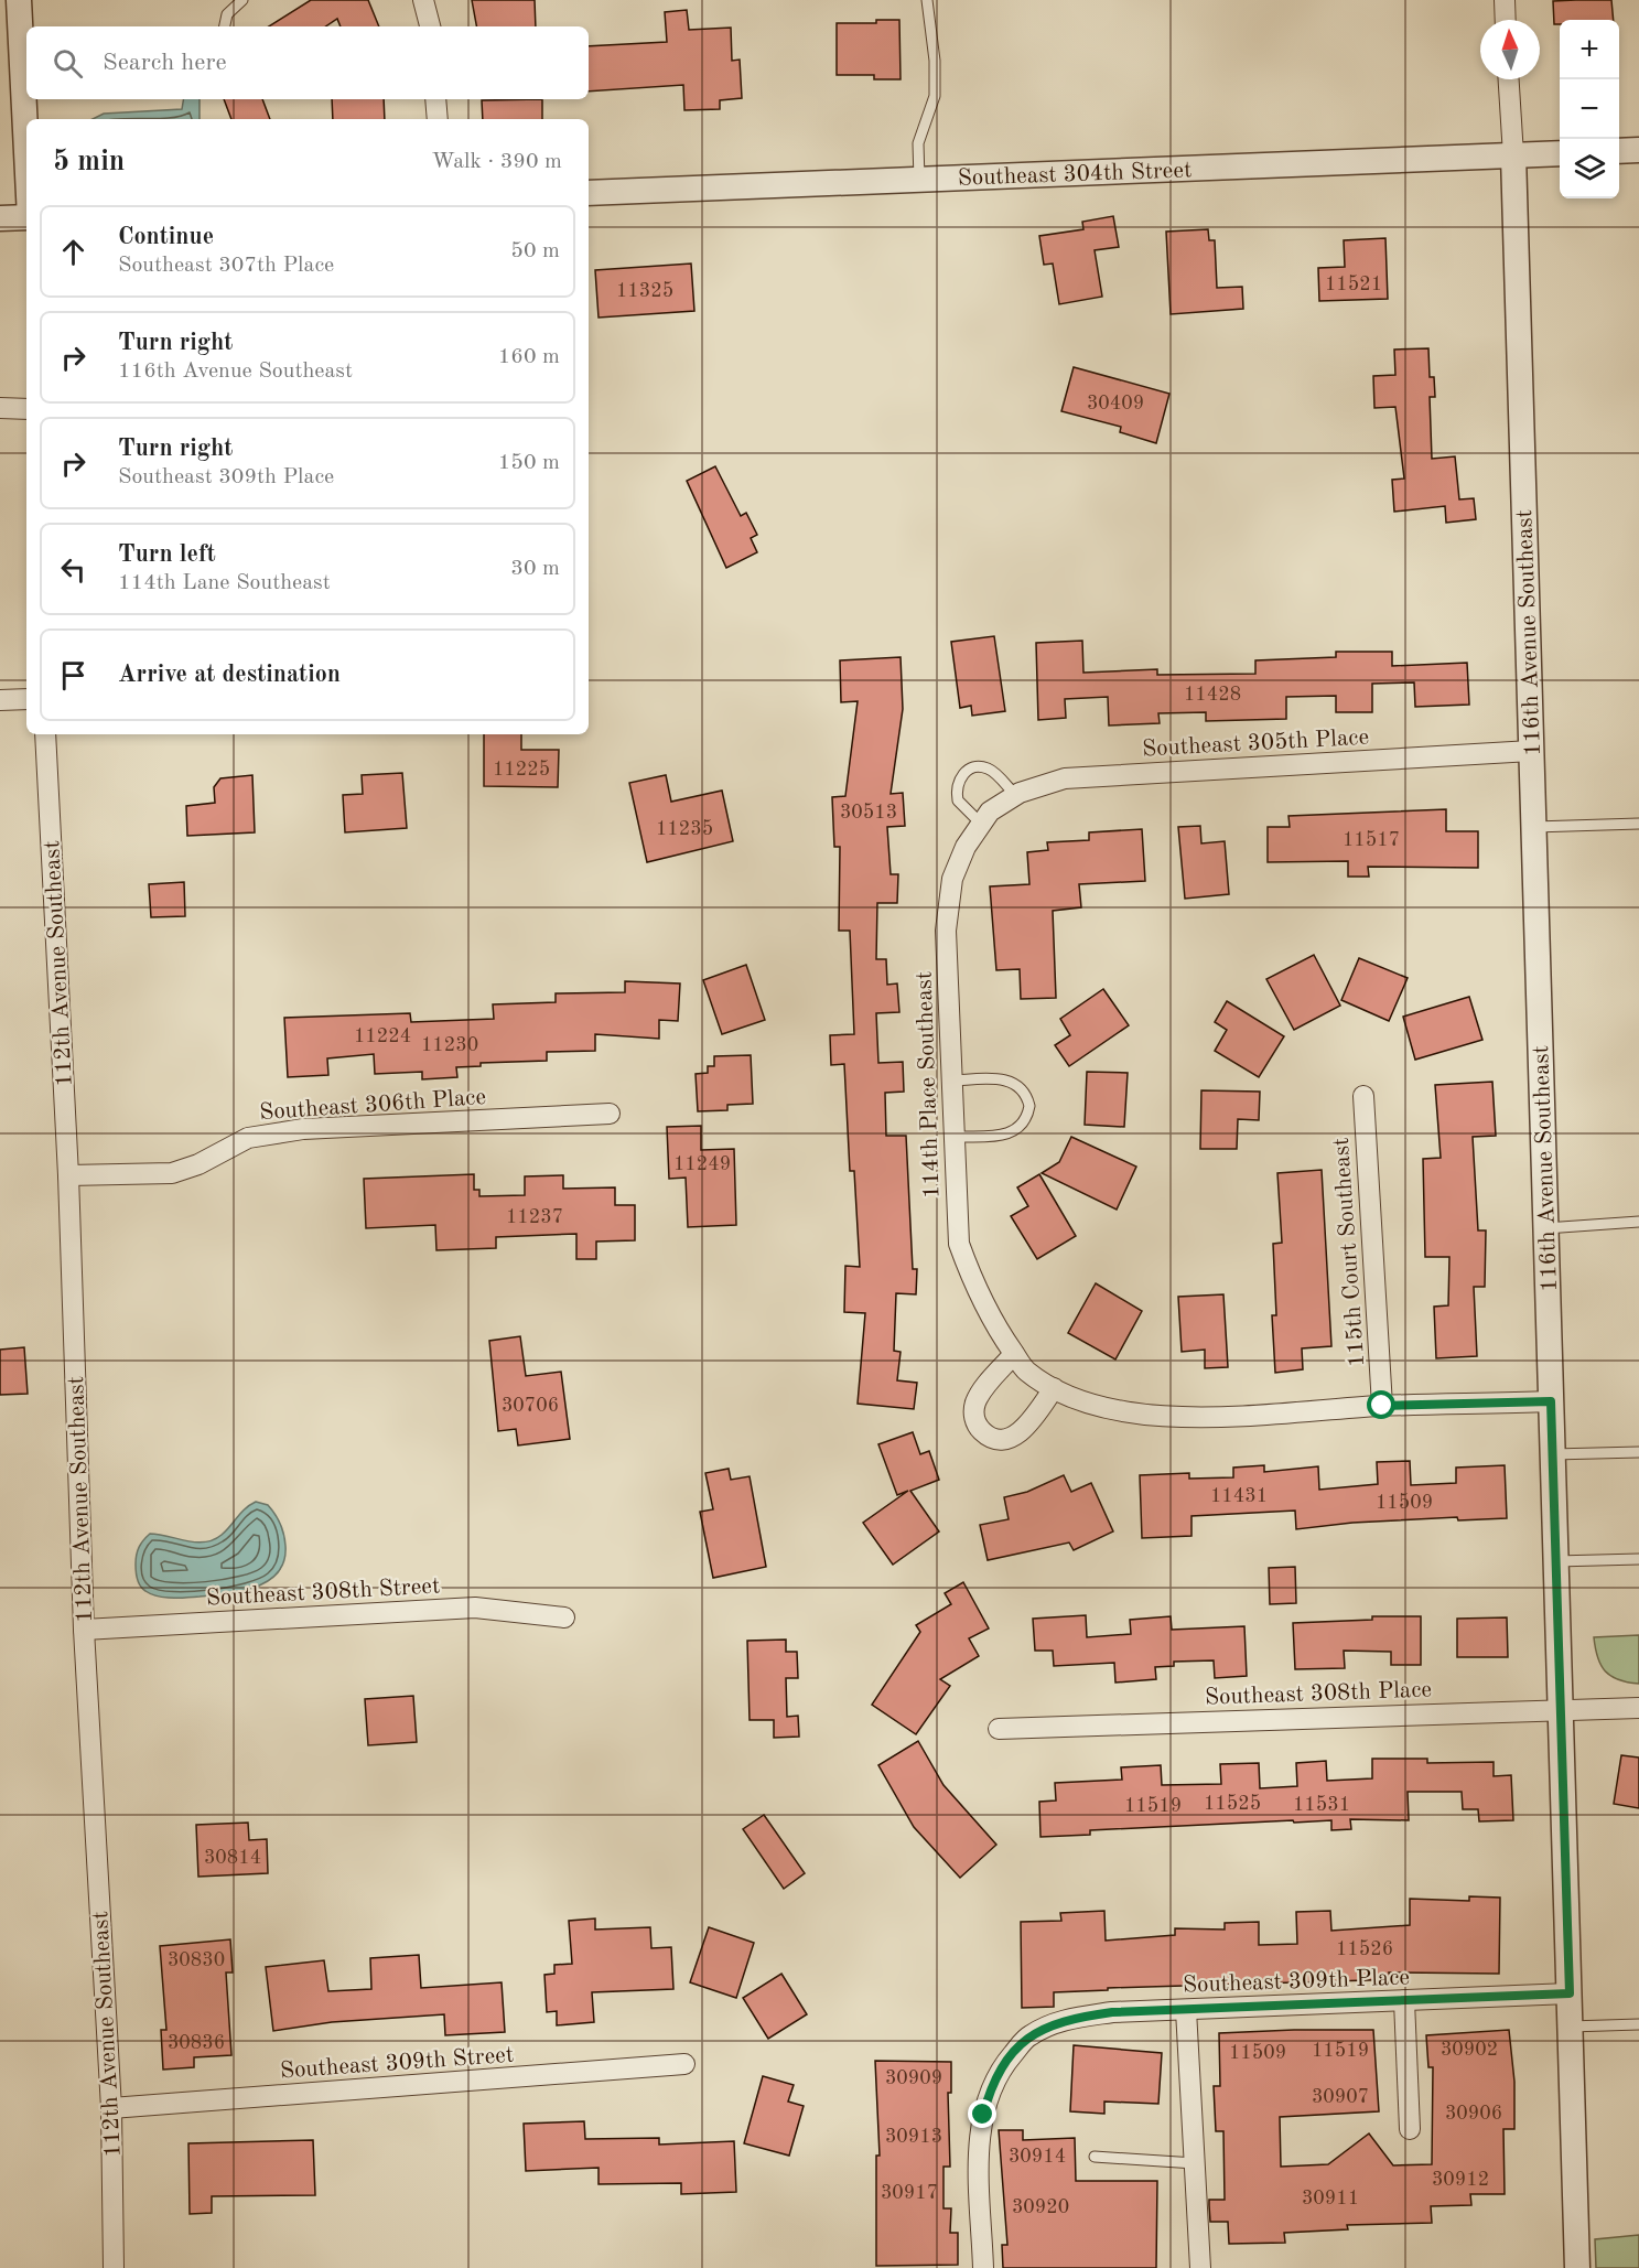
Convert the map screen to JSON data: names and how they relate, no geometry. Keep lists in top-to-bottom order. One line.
{"streets":{"street":["Southeast 304th Street","116th Avenue Southeast","Southeast 305th Place","112th Avenue Southeast","114th Place Southeast","Southeast 306th Place","115th Court Southeast","Southeast 308th Street","Southeast 308th Place","Southeast 309th Place","Southeast 309th Street"]},"crossings":[["Southeast 304th Street","116th Avenue Southeast"],["116th Avenue Southeast","Southeast 305th Place"],["116th Avenue Southeast","Southeast 308th Place"],["116th Avenue Southeast","Southeast 309th Place"],["Southeast 305th Place","114th Place Southeast"],["112th Avenue Southeast","Southeast 306th Place"],["112th Avenue Southeast","Southeast 308th Street"],["112th Avenue Southeast","Southeast 309th Street"]],"house_numbers":["11521","11325","30409","11428","11225","30513","11235","11517","11224","11230","11249","11237","30706","11431","11509","11525","11531","11519","30814","11526","30830","30836","30902","11519","11509","30909","30907","30906","30913","30914","30912","30917","30911","30920"],"north":"top","page":{"map_buttons":["+","−"],"search":"Search here","heading":["5 min","Walk · 390 m"],"list":[["Continue","Southeast 307th Place","50 m"],["Turn right","116th Avenue Southeast","160 m"],["Turn right","Southeast 309th Place","150 m"],["Turn left","114th Lane Southeast","30 m"],"Arrive at destination"]}}
